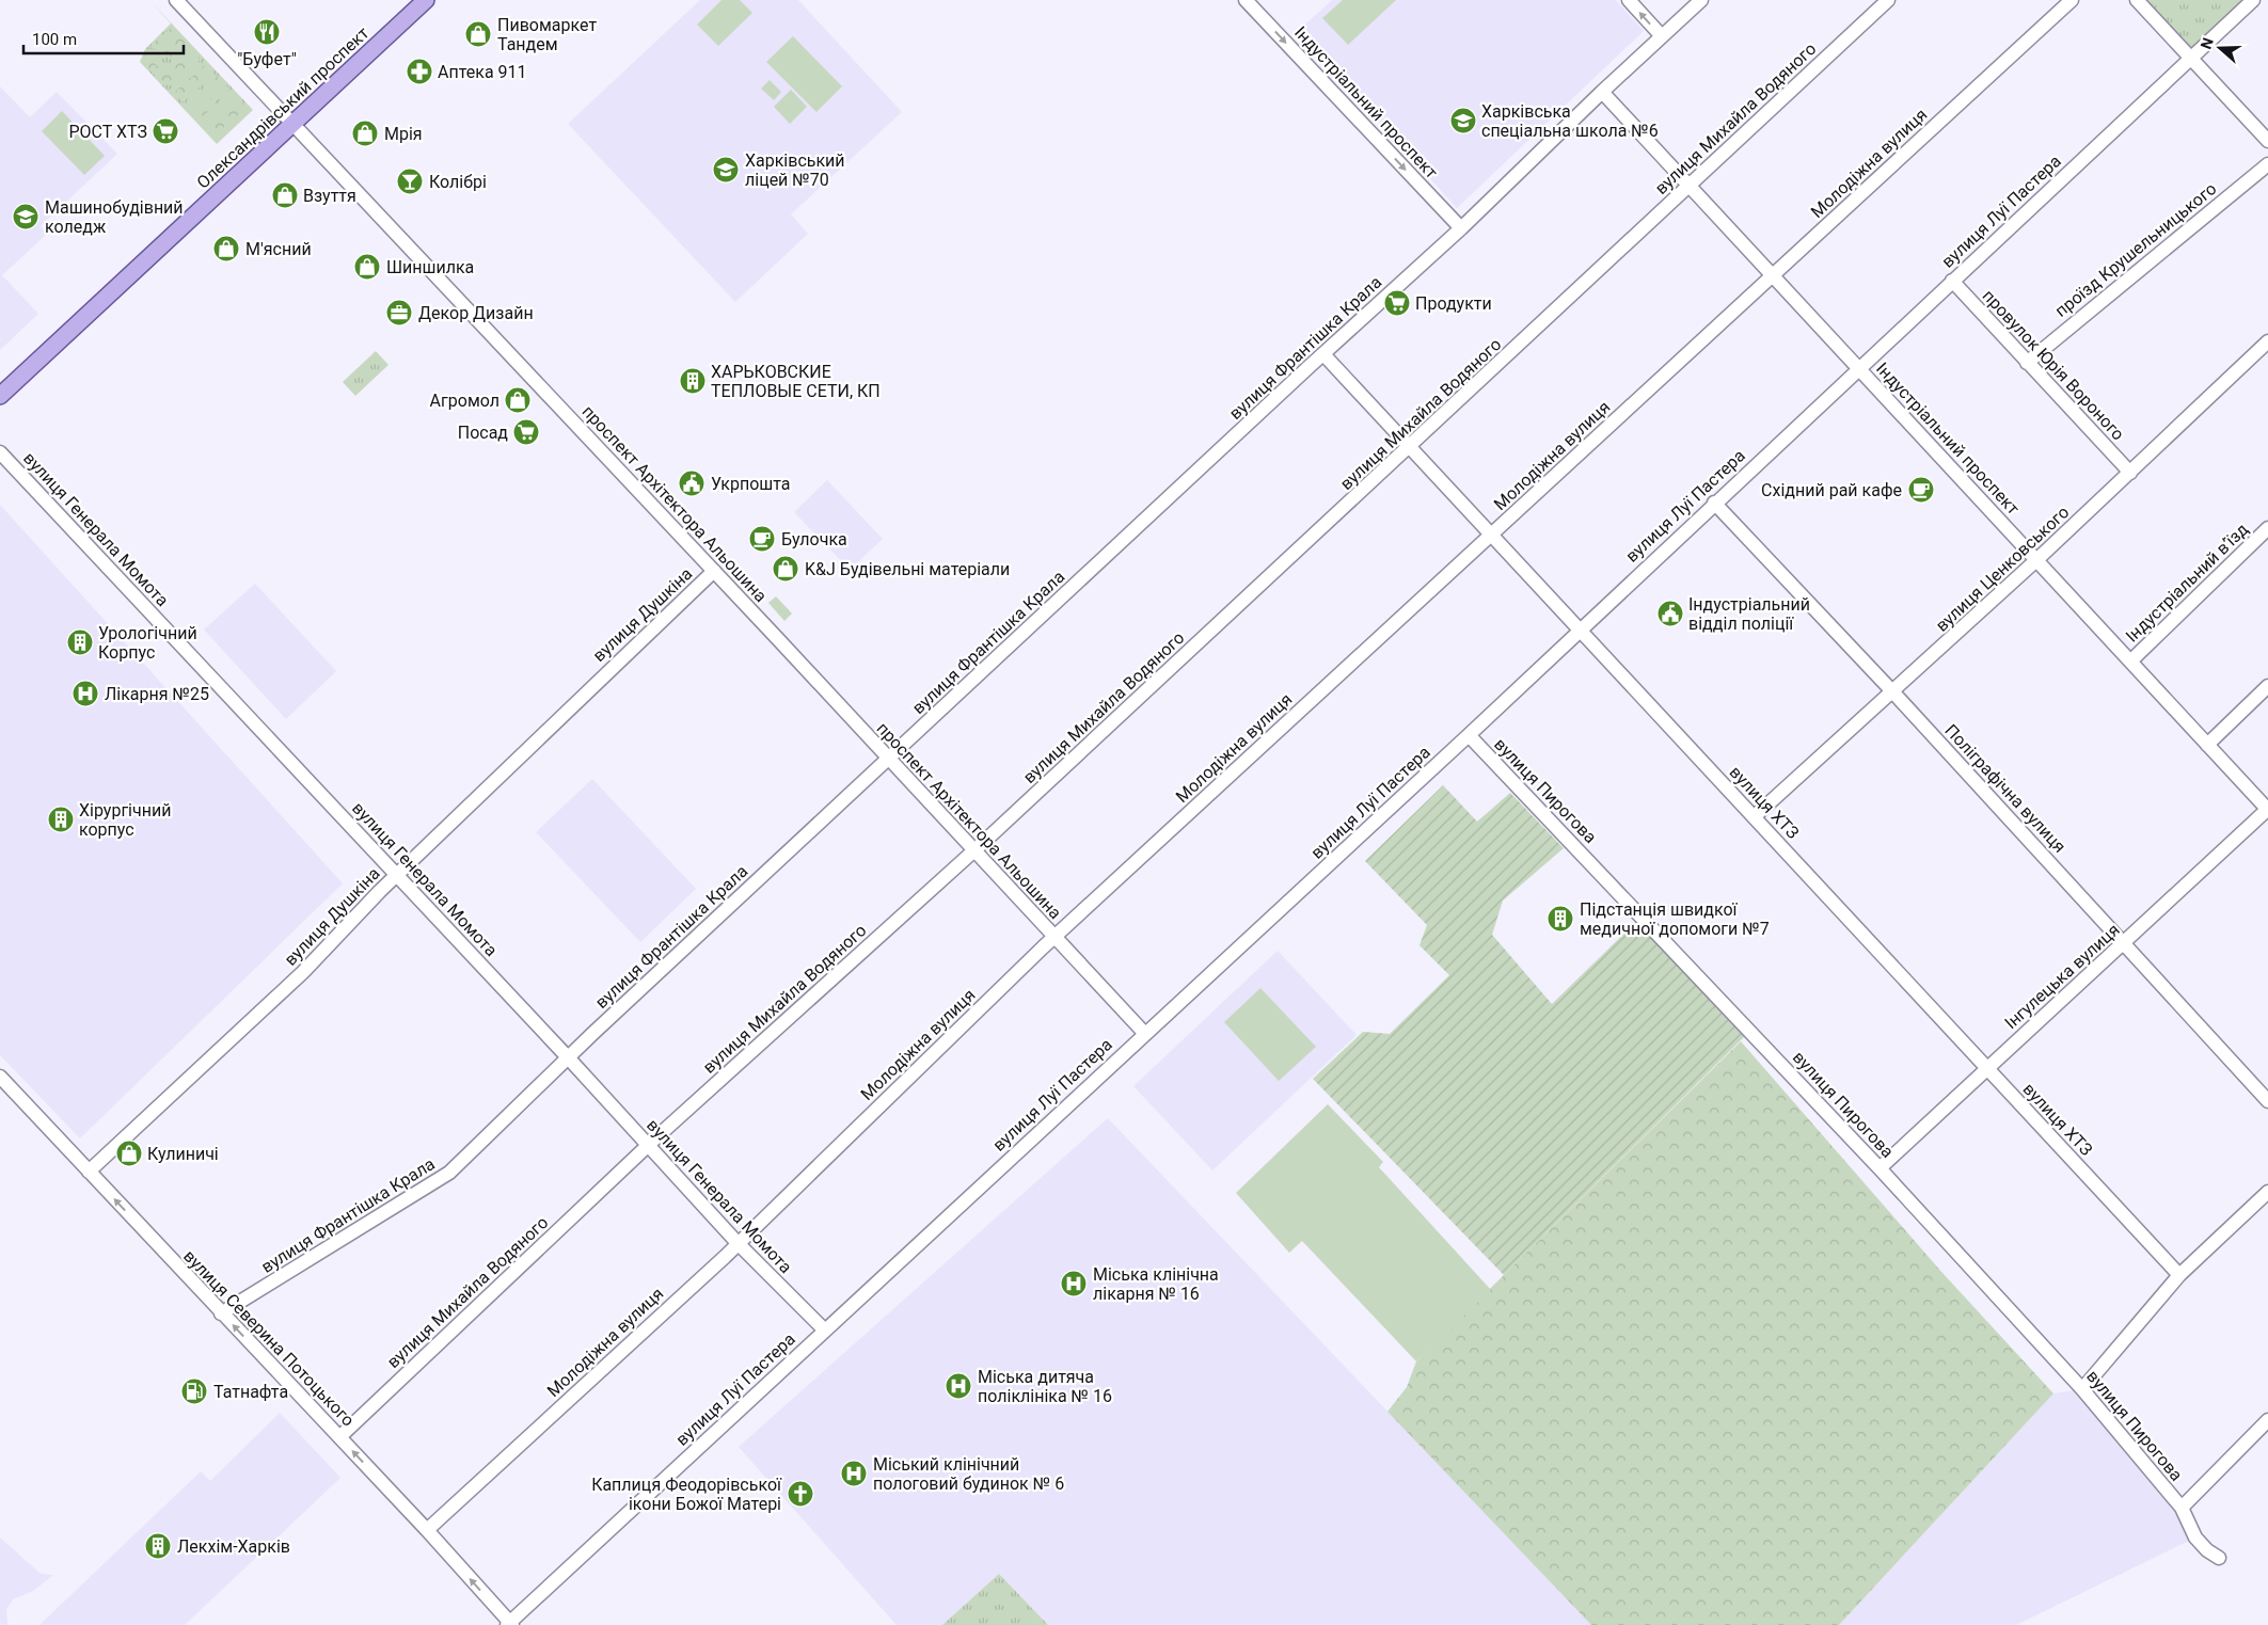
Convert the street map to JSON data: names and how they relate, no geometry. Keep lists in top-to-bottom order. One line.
{"streets":{"main road":["Олександрівський проспект"],"street":["Індустріальний проспект","вулиця Михайла Водяного","Молодіжна вулиця","вулиця Луї Пастера","проїзд Крушельницького","вулиця Франтішка Крала","провулок Юрія Вороного","проспект Архітектора Альошина","вулиця Генерала Момота","вулиця Ценковського","Індустріальний в’їзд","вулиця Душкіна","Поліграфічна вулиця","вулиця Пирогова","вулиця ХТЗ","Інгулецька вулиця","вулиця Северина Потоцького"]},"crossings":[["Індустріальний проспект","вулиця Михайла Водяного"],["Індустріальний проспект","Молодіжна вулиця"],["Індустріальний проспект","вулиця Луї Пастера"],["Індустріальний проспект","вулиця Франтішка Крала"],["Індустріальний проспект","вулиця Ценковського"],["Індустріальний проспект","Індустріальний в’їзд"],["Індустріальний проспект","Інгулецька вулиця"],["Олександрівський проспект","проспект Архітектора Альошина"],["вулиця Михайла Водяного","проспект Архітектора Альошина"],["вулиця Михайла Водяного","вулиця Генерала Момота"],["вулиця Михайла Водяного","вулиця ХТЗ"],["вулиця Михайла Водяного","вулиця Северина Потоцького"],["Молодіжна вулиця","проспект Архітектора Альошина"],["Молодіжна вулиця","вулиця Генерала Момота"],["Молодіжна вулиця","вулиця ХТЗ"],["Молодіжна вулиця","вулиця Северина Потоцького"],["вулиця Луї Пастера","провулок Юрія Вороного"],["вулиця Луї Пастера","проспект Архітектора Альошина"],["вулиця Луї Пастера","вулиця Генерала Момота"],["вулиця Луї Пастера","Поліграфічна вулиця"],["вулиця Луї Пастера","вулиця Пирогова"],["вулиця Луї Пастера","вулиця ХТЗ"],["вулиця Луї Пастера","вулиця Северина Потоцького"],["проїзд Крушельницького","провулок Юрія Вороного"],["вулиця Франтішка Крала","проспект Архітектора Альошина"],["вулиця Франтішка Крала","вулиця Генерала Момота"],["вулиця Франтішка Крала","вулиця ХТЗ"],["вулиця Франтішка Крала","вулиця Северина Потоцького"],["провулок Юрія Вороного","вулиця Ценковського"],["проспект Архітектора Альошина","вулиця Душкіна"],["вулиця Генерала Момота","вулиця Душкіна"],["вулиця Ценковського","Поліграфічна вулиця"],["вулиця Ценковського","вулиця ХТЗ"],["вулиця Душкіна","вулиця Северина Потоцького"],["Поліграфічна вулиця","Інгулецька вулиця"],["вулиця Пирогова","Інгулецька вулиця"],["вулиця ХТЗ","Інгулецька вулиця"]],"one_way":["вулиця Северина Потоцького"],"places":{"restaurant":["\"Буфет\""],"shop":["Пивомаркет Тандем","Мрiя","Взуття","М'ясний","Шиншилка","Агромол","K&J Будівельні матеріали","Кулиничі"],"pharmacy":["Аптека 911"],"school or university":["Харківська спеціальна школа №6","Харківський ліцей №70","Машинобудівний коледж"],"supermarket":["РОСТ ХТЗ","Продукти","Посад"],"bar":["Колібрі"],"office":["Декор Дизайн"],"building":["ХАРЬКОВСКИЕ ТЕПЛОВЫЕ СЕТИ, КП","Урологічний Корпус","Хірургічний корпус","Підстанція швидкої медичної допомоги №7","Лекхім-Харків"],"public building":["Укрпошта","Індустріальний відділ поліції"],"cafe":["Східний рай кафе","Булочка"],"hospital":["Лікарня №25","Міська клінічна лікарня № 16","Міська дитяча поліклініка № 16","Міський клінічний пологовий будинок № 6"],"fuel station":["Татнафта"],"church":["Каплиця Феодорівської ікони Божої Матері"]},"scale_bar":"100 m","north":"left"}
